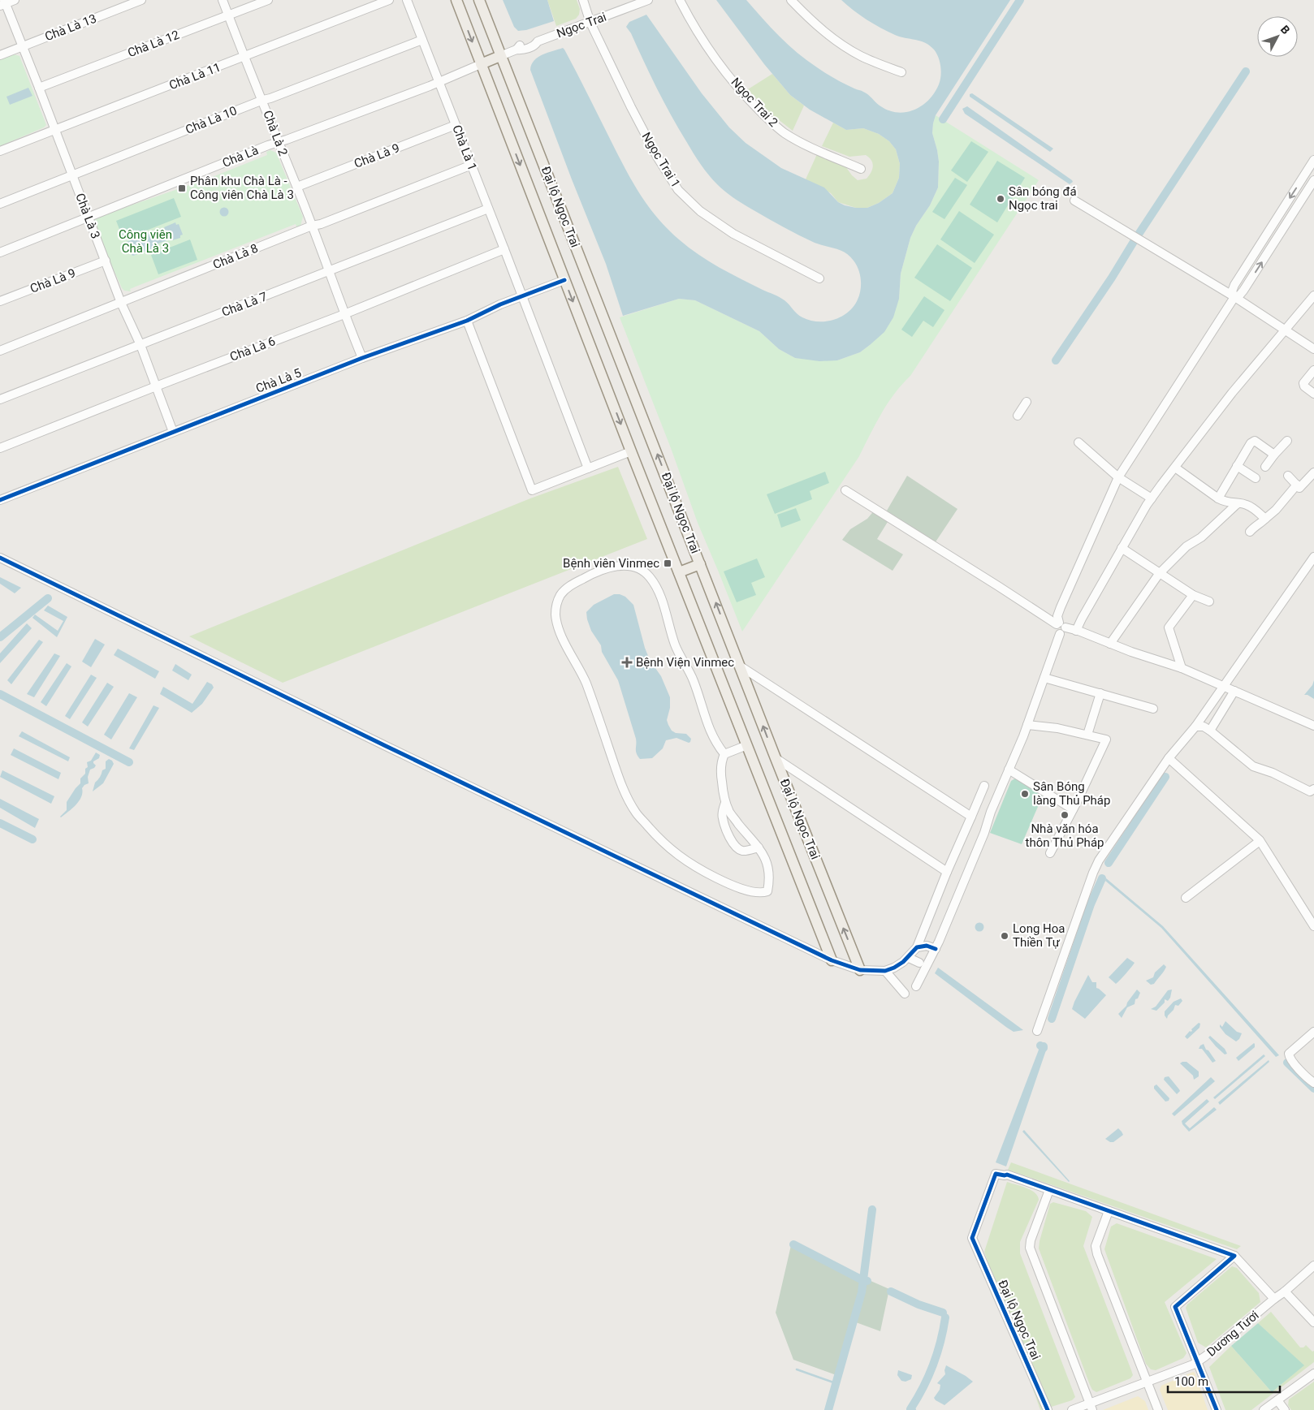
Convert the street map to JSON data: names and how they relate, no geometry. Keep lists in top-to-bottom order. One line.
{"streets":{"main road":["Đại lộ Ngọc Trai"],"street":["Ngọc Trai","Chà Là 13","Chà Là 12","Chà Là 11","Ngọc Trai 2","Chà Là 10","Chà Là 2","Chà Là 1","Chà Là 9","Chà Là","Ngọc Trai 1","Chà Là 3","Chà Là 8","Chà Là 7","Chà Là 6","Chà Là 5","Dương Tươi"]},"crossings":[["Ngọc Trai","Ngọc Trai 1"],["Ngọc Trai","Đại lộ Ngọc Trai"],["Chà Là 13","Chà Là 3"],["Chà Là 12","Chà Là 2"],["Chà Là 12","Chà Là 3"],["Chà Là 11","Chà Là 2"],["Chà Là 11","Chà Là 3"],["Chà Là 10","Chà Là 2"],["Chà Là 10","Chà Là 1"],["Chà Là 10","Chà Là 3"],["Chà Là 2","Chà Là 9"],["Chà Là 2","Chà Là"],["Chà Là 2","Chà Là 8"],["Chà Là 2","Chà Là 7"],["Chà Là 2","Chà Là 6"],["Chà Là 2","Chà Là 5"],["Chà Là 1","Chà Là 9"],["Chà Là 1","Chà Là"],["Chà Là 1","Chà Là 8"],["Chà Là 1","Chà Là 7"],["Chà Là 1","Chà Là 6"],["Chà Là 1","Chà Là 5"],["Chà Là 9","Chà Là 3"],["Chà Là","Đại lộ Ngọc Trai"],["Chà Là","Chà Là 3"],["Đại lộ Ngọc Trai","Chà Là 5"],["Chà Là 3","Chà Là 8"],["Chà Là 3","Chà Là 7"],["Chà Là 3","Chà Là 6"],["Chà Là 3","Chà Là 5"]],"parks":["Công viên Chà Là 3"],"places":{"transit":["Phân khu Chà Là - Công viên Chà Là 3","Bệnh viên Vinmec"],"other":["Sân bóng đá Ngọc trai","Sân Bóng làng Thủ Pháp","Nhà văn hóa thôn Thủ Pháp","Long Hoa Thiền Tự"],"health":["Bệnh Viện Vinmec"]},"scale_bar":"100 m","north":"top right"}
